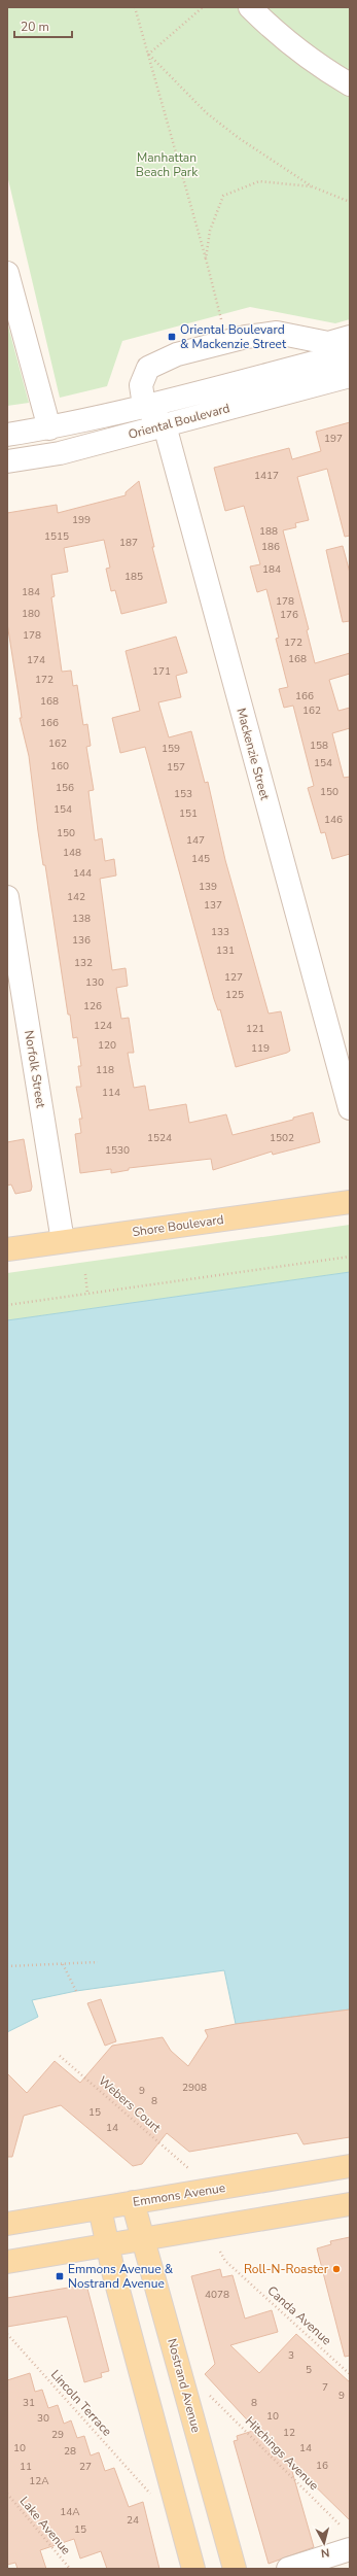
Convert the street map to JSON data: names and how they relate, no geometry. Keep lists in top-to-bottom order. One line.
{"streets":{"main road":["Shore Boulevard","Emmons Avenue","Nostrand Avenue"],"street":["Oriental Boulevard","Mackenzie Street","Norfolk Street"],"path":["Webers Court","Canda Avenue","Lincoln Terrace","Hitchings Avenue","Lake Avenue"]},"crossings":[["Oriental Boulevard","Mackenzie Street"],["Norfolk Street","Shore Boulevard"],["Emmons Avenue","Nostrand Avenue"]],"parks":["Manhattan Beach Park"],"places":{"transit":["Oriental Boulevard & Mackenzie Street","Emmons Avenue & Nostrand Avenue"],"other":["Roll-N-Roaster"]},"house_numbers":["197","1417","199","188","1515","187","186","184","185","184","178","180","176","178","172","168","174","171","172","166","168","162","166","162","158","159","154","160","157","156","150","153","154","151","146","150","147","148","145","144","139","142","137","138","133","136","131","132","127","130","125","126","124","121","120","119","118","114","1524","1502","1530","2908","9","8","15","14","4078","3","5","7","9","31","8","10","30","12","29","10","14","28","16","11","27","12A","14A","24","15"],"scale_bar":"20 m","north":"bottom"}
